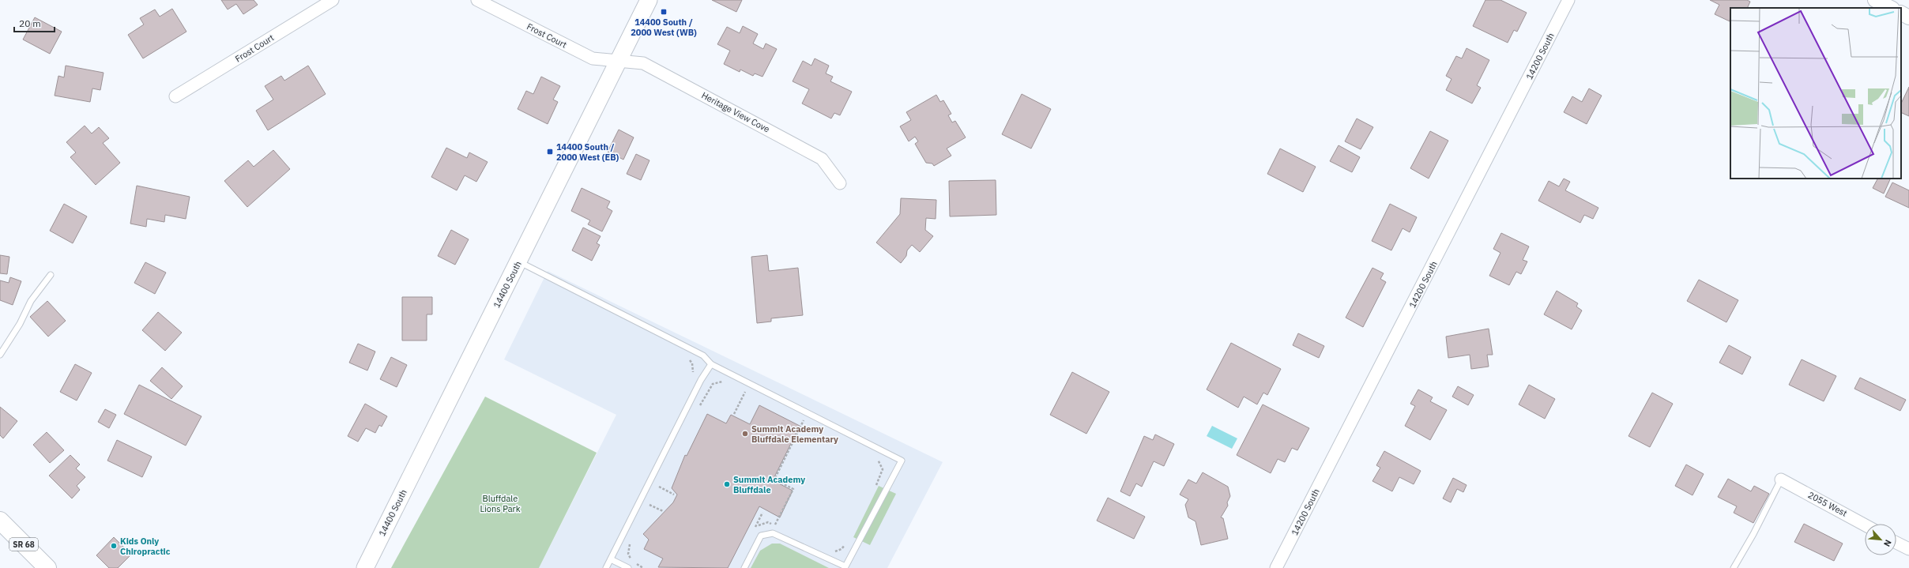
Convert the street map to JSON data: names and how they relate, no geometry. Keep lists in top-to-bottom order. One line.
{"streets":{"main road":["14400 South","SR 68"],"street":["Frost Court","14200 South","Heritage View Cove","2055 West"]},"crossings":[["Frost Court","Heritage View Cove"],["Frost Court","14400 South"],["Heritage View Cove","14400 South"]],"parks":["Bluffdale Lions Park"],"places":{"transit":["14400 South / 2000 West (WB)","14400 South / 2000 West (EB)"],"other":["Summit Academy Bluffdale Elementary","Summit Academy Bluffdale","Kids Only Chiropractic"]},"scale_bar":"20 m","north":"bottom right"}
